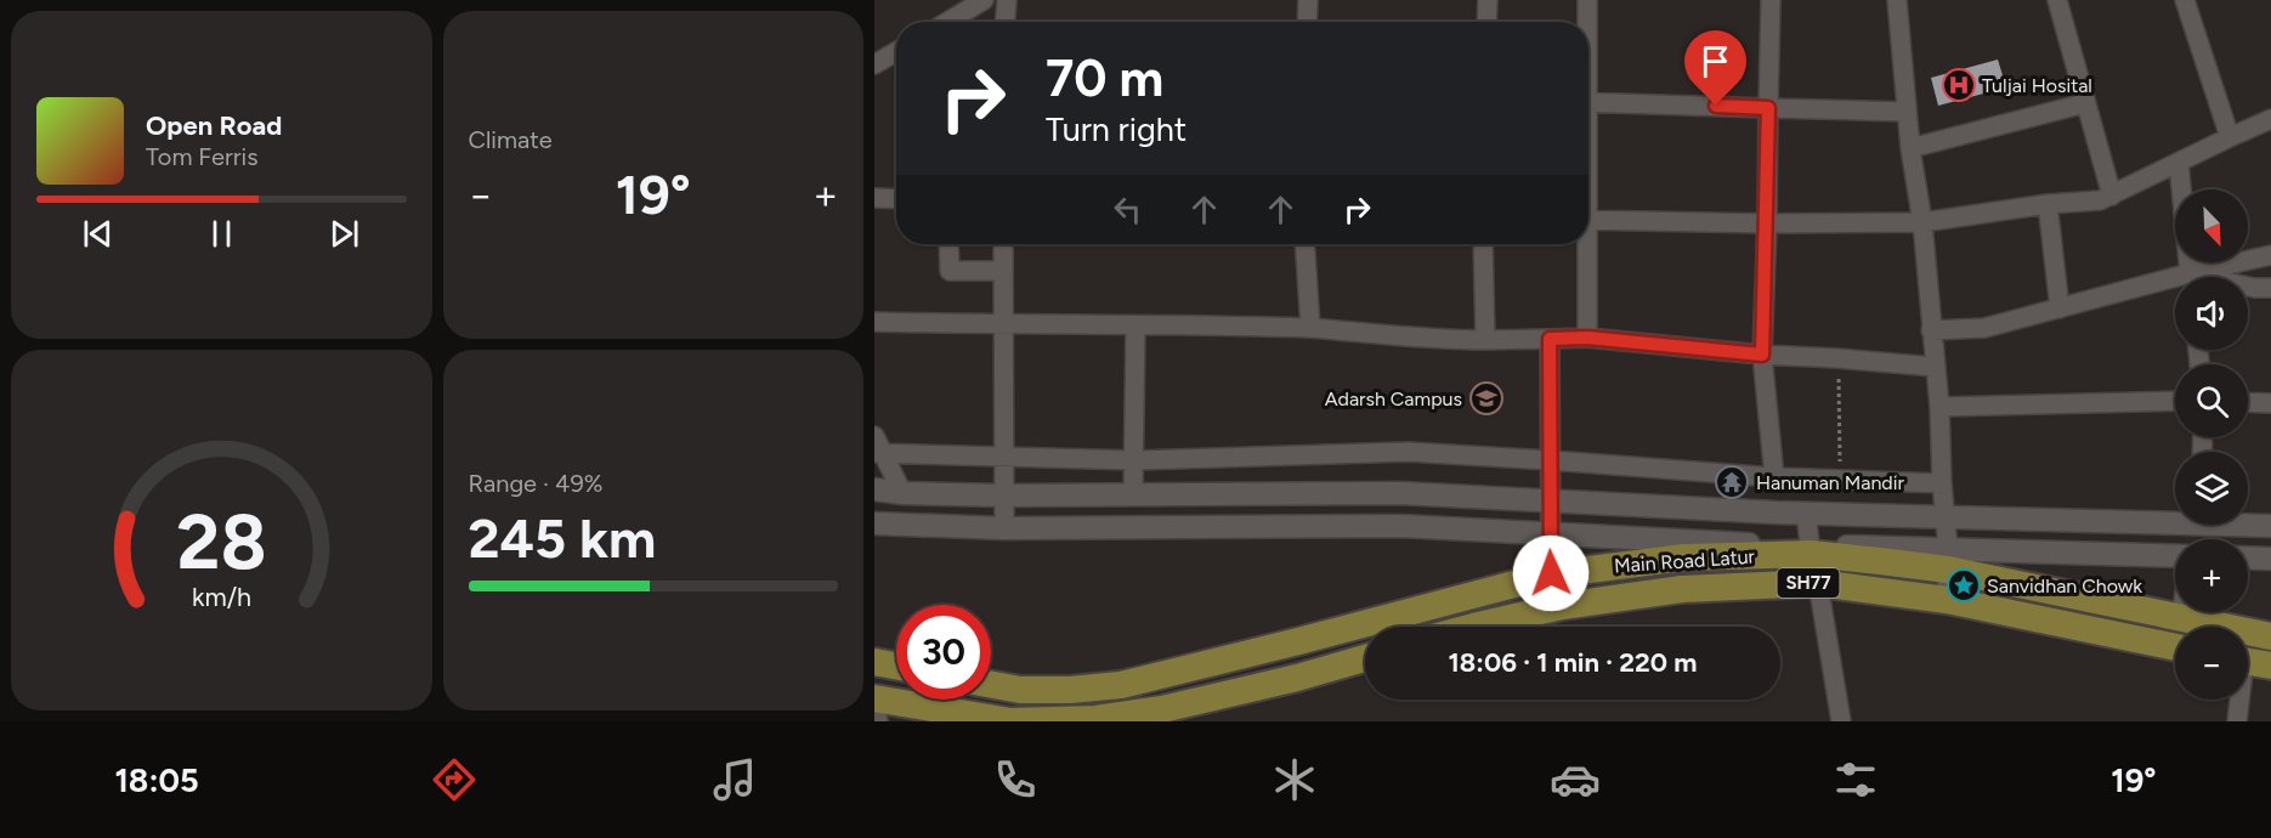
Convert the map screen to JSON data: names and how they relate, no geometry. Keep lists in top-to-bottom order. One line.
{"streets":{"main road":["Main Road Latur","SH77"]},"places":{"hospital":["Tuljai Hosital"],"school or university":["Adarsh Campus"],"temple":["Hanuman Mandir"],"place":["Sanvidhan Chowk"]},"north":"bottom right","page":{"tile":["Climate",["Range · 49%","245 km"]],"turn":["70 m","Turn right"],"song":["Open Road","Tom Ferris"],"heat":["−","19°","+"],"map_buttons":["+","−"],"limit":"30","trip":"18:06 · 1 min · 220 m","tabs":["18:05","19°"],"gauge":["28","km/h"]}}
